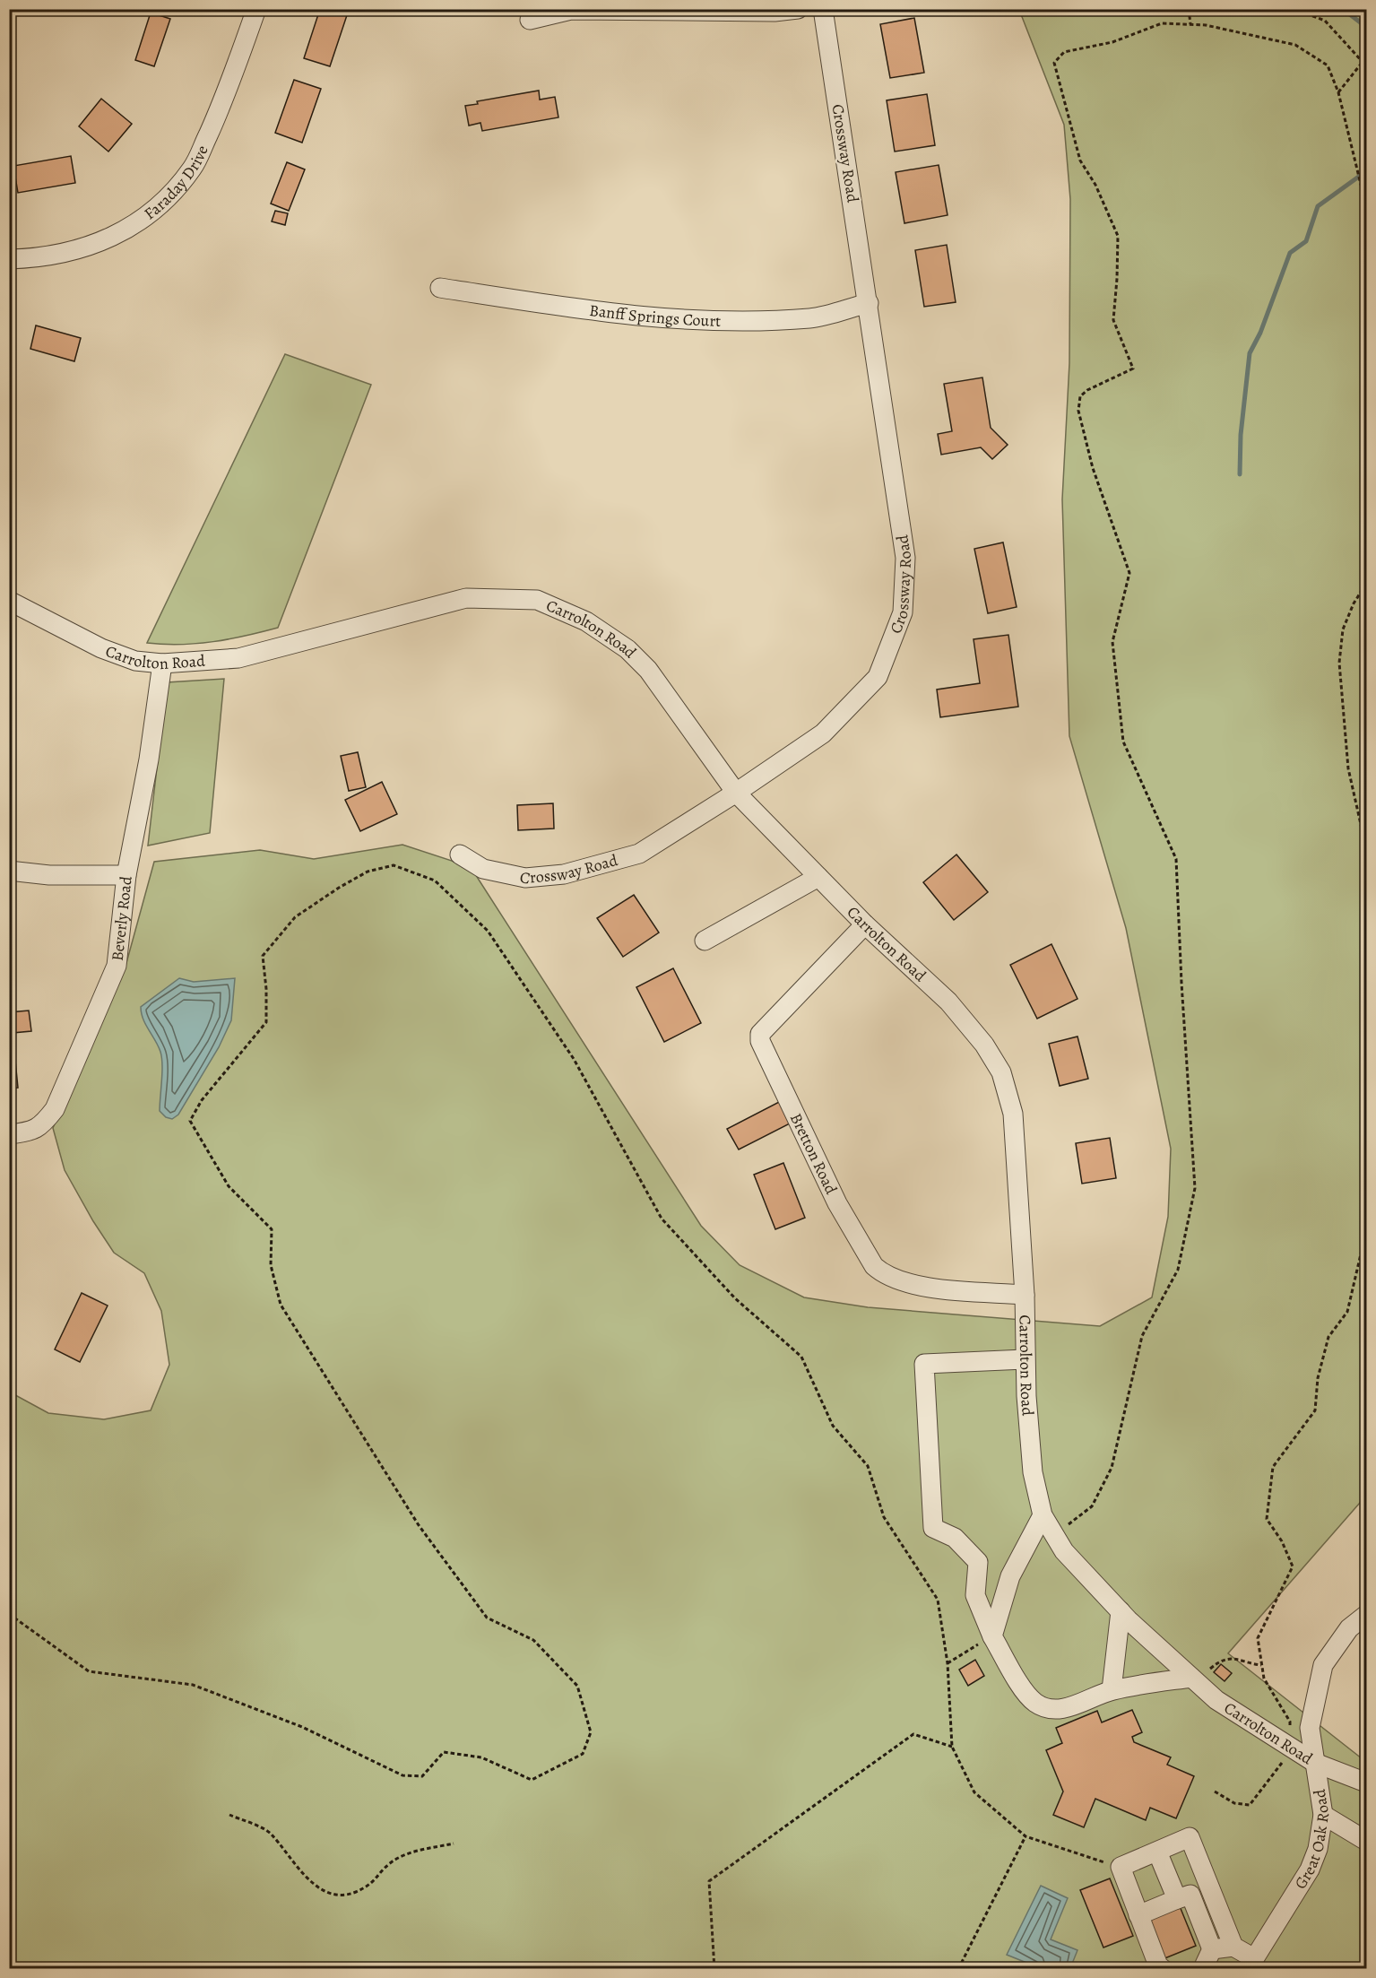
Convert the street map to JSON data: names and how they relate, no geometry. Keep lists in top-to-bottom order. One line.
{"streets":{"street":["Crossway Road","Faraday Drive","Banff Springs Court","Carrolton Road","Beverly Road","Bretton Road","Great Oak Road"]},"crossings":[["Crossway Road","Banff Springs Court"],["Crossway Road","Carrolton Road"],["Carrolton Road","Beverly Road"],["Carrolton Road","Bretton Road"],["Carrolton Road","Great Oak Road"]]}
